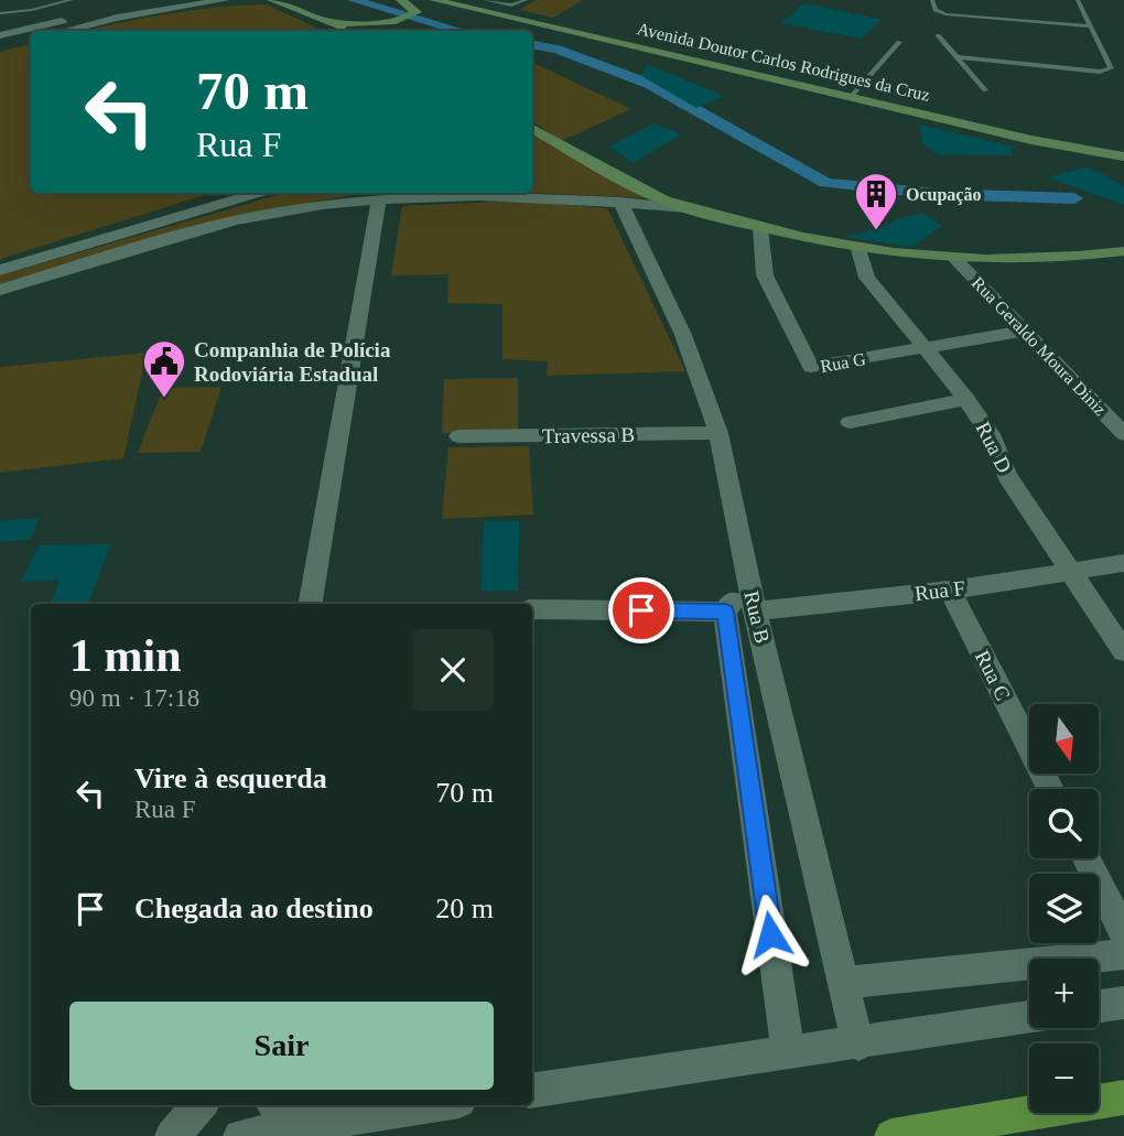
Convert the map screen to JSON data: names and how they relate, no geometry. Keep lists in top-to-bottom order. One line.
{"streets":{"main road":["Avenida Doutor Carlos Rodrigues da Cruz"],"street":["Rua Geraldo Moura Diniz","Rua G","Travessa B","Rua D","Rua F","Rua B","Rua C"]},"crossings":[["Rua Geraldo Moura Diniz","Rua G"],["Rua G","Rua D"],["Travessa B","Rua B"],["Rua D","Rua F"],["Rua F","Rua B"],["Rua F","Rua C"]],"places":{"building":["Ocupação"],"public building":["Companhia de Polícia Rodoviária Estadual"]},"north":"bottom","page":{"turn":["70 m","Rua F"],"heading":["1 min","90 m · 17:18"],"map_buttons":["+","−"],"list":[{"name":"Vire à esquerda","note":"Rua F","value":"70 m"},{"name":"Chegada ao destino","value":"20 m"}],"buttons":"Sair"}}
